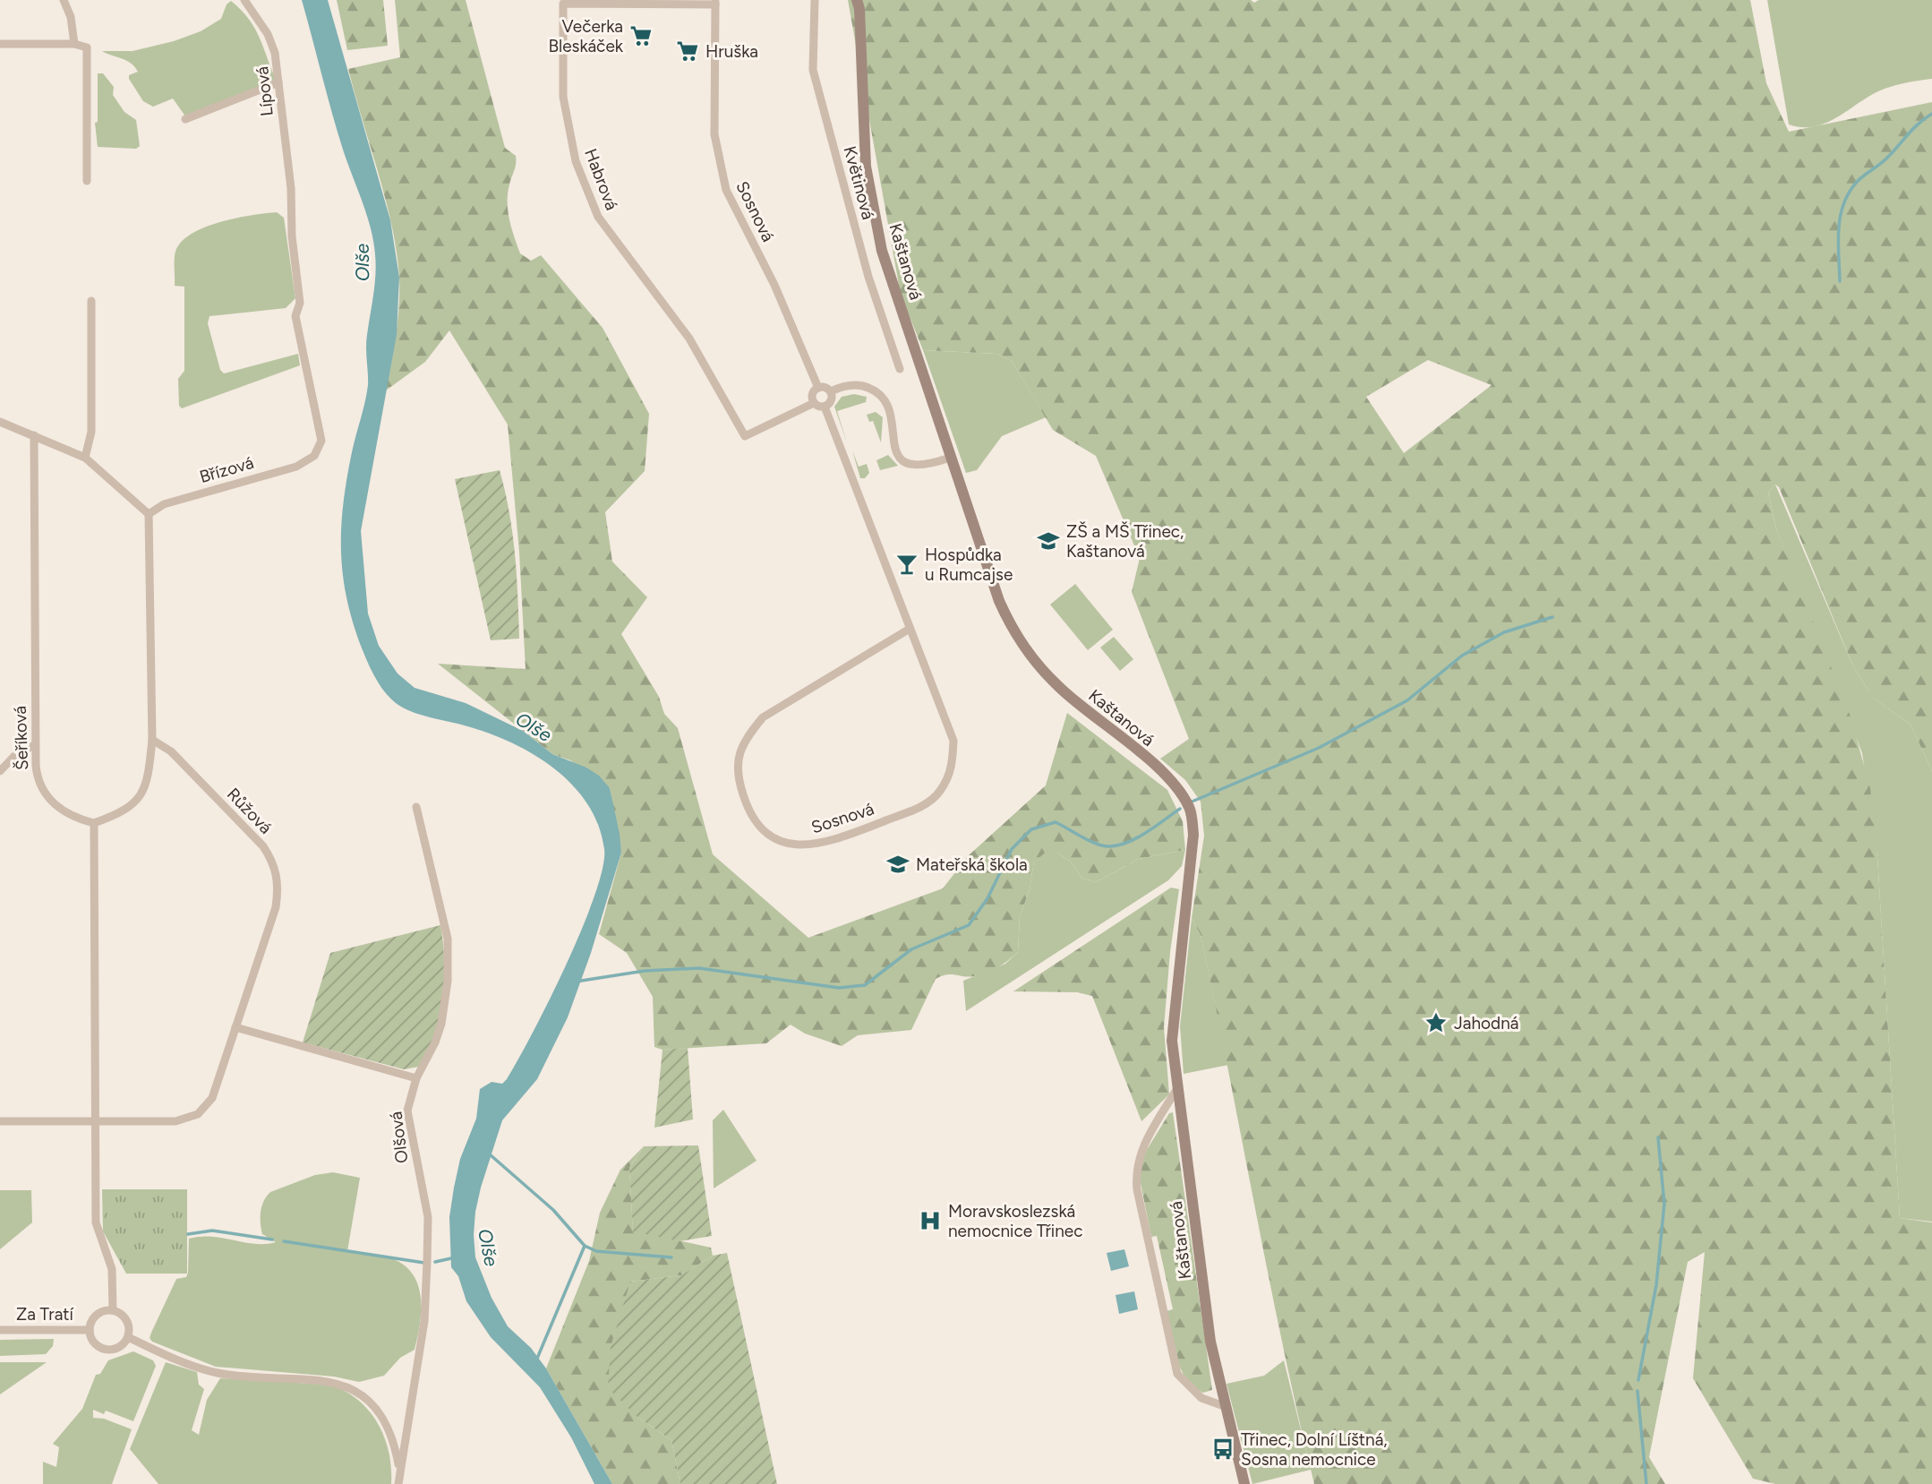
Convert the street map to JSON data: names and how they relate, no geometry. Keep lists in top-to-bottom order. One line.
{"streets":{"street":["Lípová","Habrová","Květinová","Sosnová","Kaštanová","Břízová","Šeříková","Růžová","Olšová","Za Tratí"]},"crossings":[["Lípová","Břízová"],["Habrová","Sosnová"],["Olšová","Za Tratí"]],"water":["Olše"],"places":{"supermarket":["Večerka Bleskáček","Hruška"],"school or university":["ZŠ a MŠ Třinec, Kaštanová","Mateřská škola"],"bar":["Hospůdka u Rumcajse"],"place":["Jahodná"],"hospital":["Moravskoslezská nemocnice Třinec"],"bus stop":["Třinec, Dolní Líštná, Sosna nemocnice"]}}
